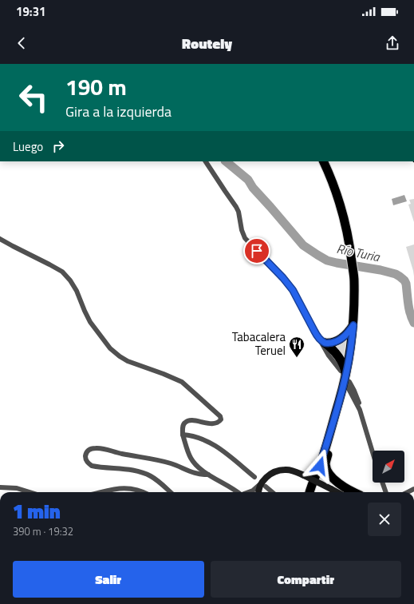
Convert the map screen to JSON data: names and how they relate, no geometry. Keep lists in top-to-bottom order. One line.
{"water":["Río Turia"],"places":{"restaurant":["Tabacalera Teruel"]},"north":"top right","page":{"status":"19:31","header":"Routely","turn":["190 m","Gira a la izquierda"],"then":"Luego","heading":["1 min","390 m · 19:32"],"buttons":["Salir","Compartir"]}}
